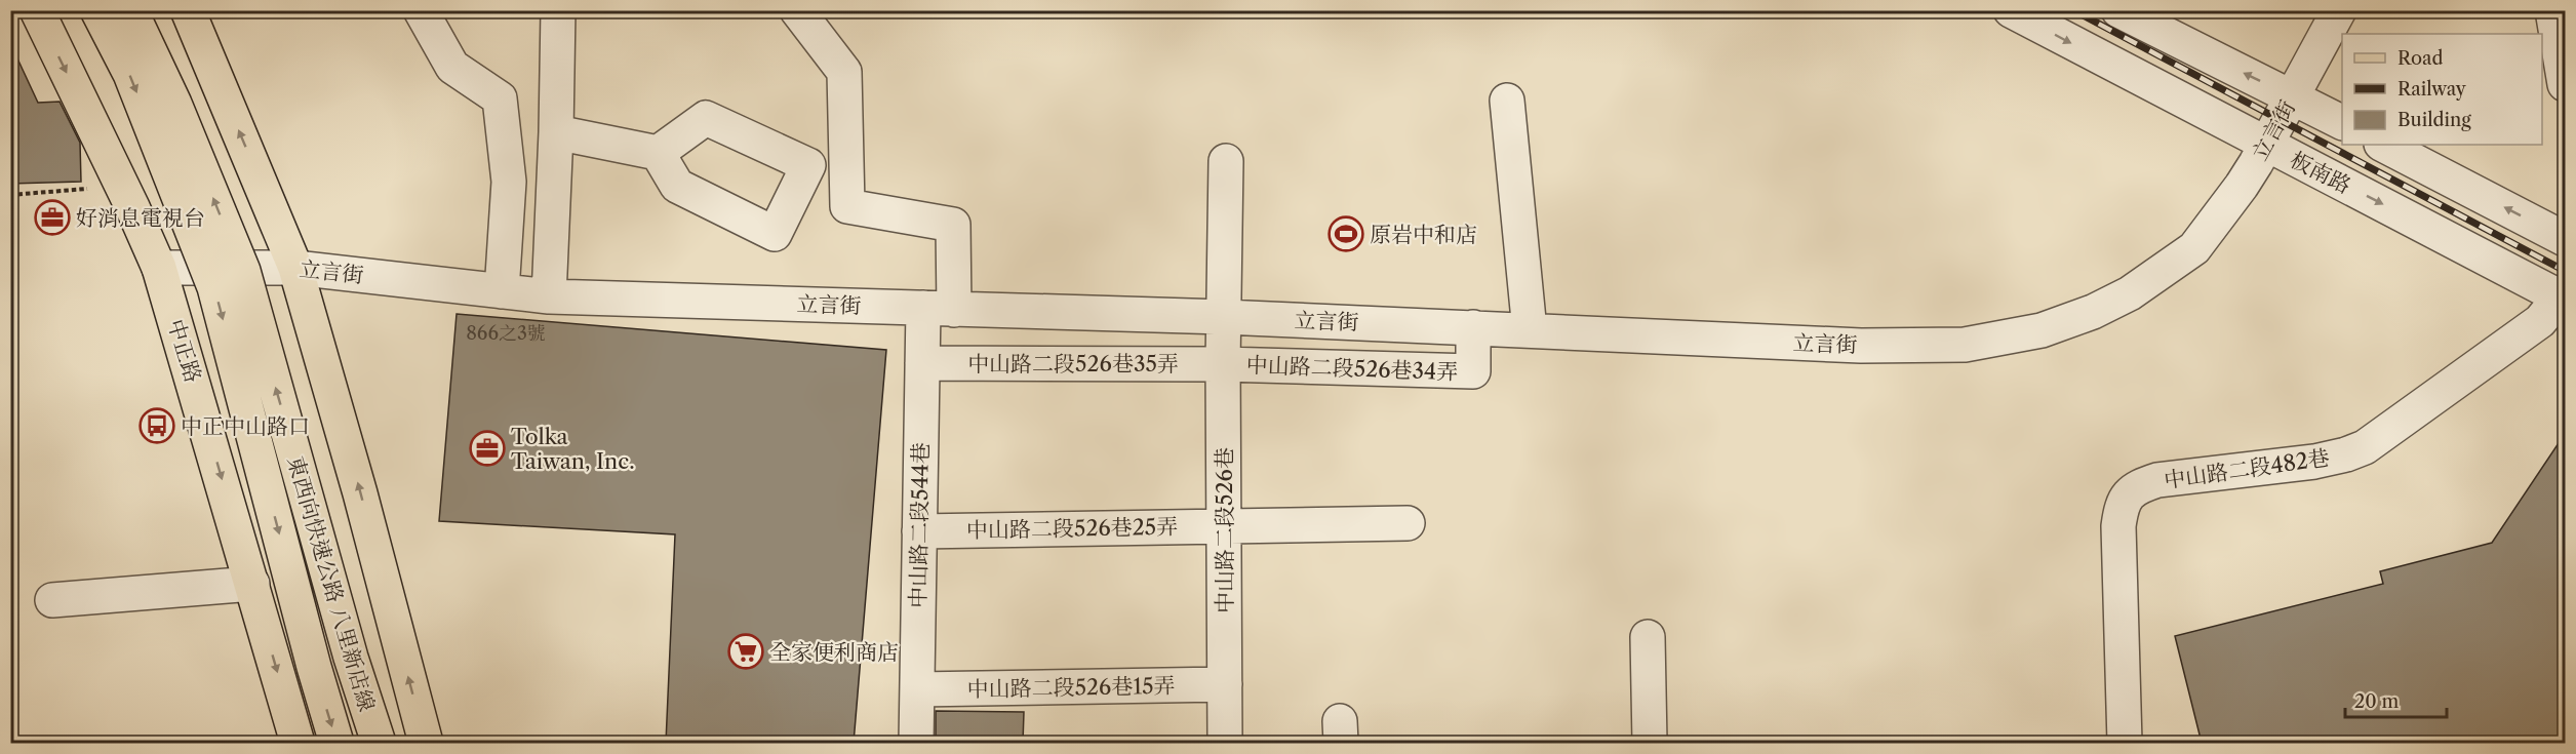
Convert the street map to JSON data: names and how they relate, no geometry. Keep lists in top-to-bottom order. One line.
{"streets":{"main road":["中正路","東西向快速公路 八里新店線"],"street":["立言街","板南路","中山路二段526巷35弄","中山路二段526巷34弄","中山路二段482巷","中山路二段544巷","中山路二段526巷25弄","中山路二段526巷","中山路二段526巷15弄"]},"crossings":[["立言街","板南路"],["立言街","中正路"],["立言街","中山路二段526巷34弄"],["立言街","中山路二段544巷"],["立言街","中山路二段526巷"],["板南路","中山路二段482巷"],["中山路二段526巷35弄","中山路二段526巷34弄"],["中山路二段526巷35弄","中山路二段544巷"],["中山路二段526巷35弄","中山路二段526巷"],["中山路二段526巷34弄","中山路二段526巷"],["中山路二段544巷","中山路二段526巷25弄"],["中山路二段544巷","中山路二段526巷15弄"],["中山路二段526巷25弄","中山路二段526巷"],["中山路二段526巷","中山路二段526巷15弄"]],"places":{"office":["好消息電視台","Tolka Taiwan, Inc."],"sports":["原岩中和店"],"bus stop":["中正中山路口"],"supermarket":["全家便利商店"]},"house_numbers":["866之3號"],"legend":["Road","Railway","Building"],"scale_bar":"20 m"}
